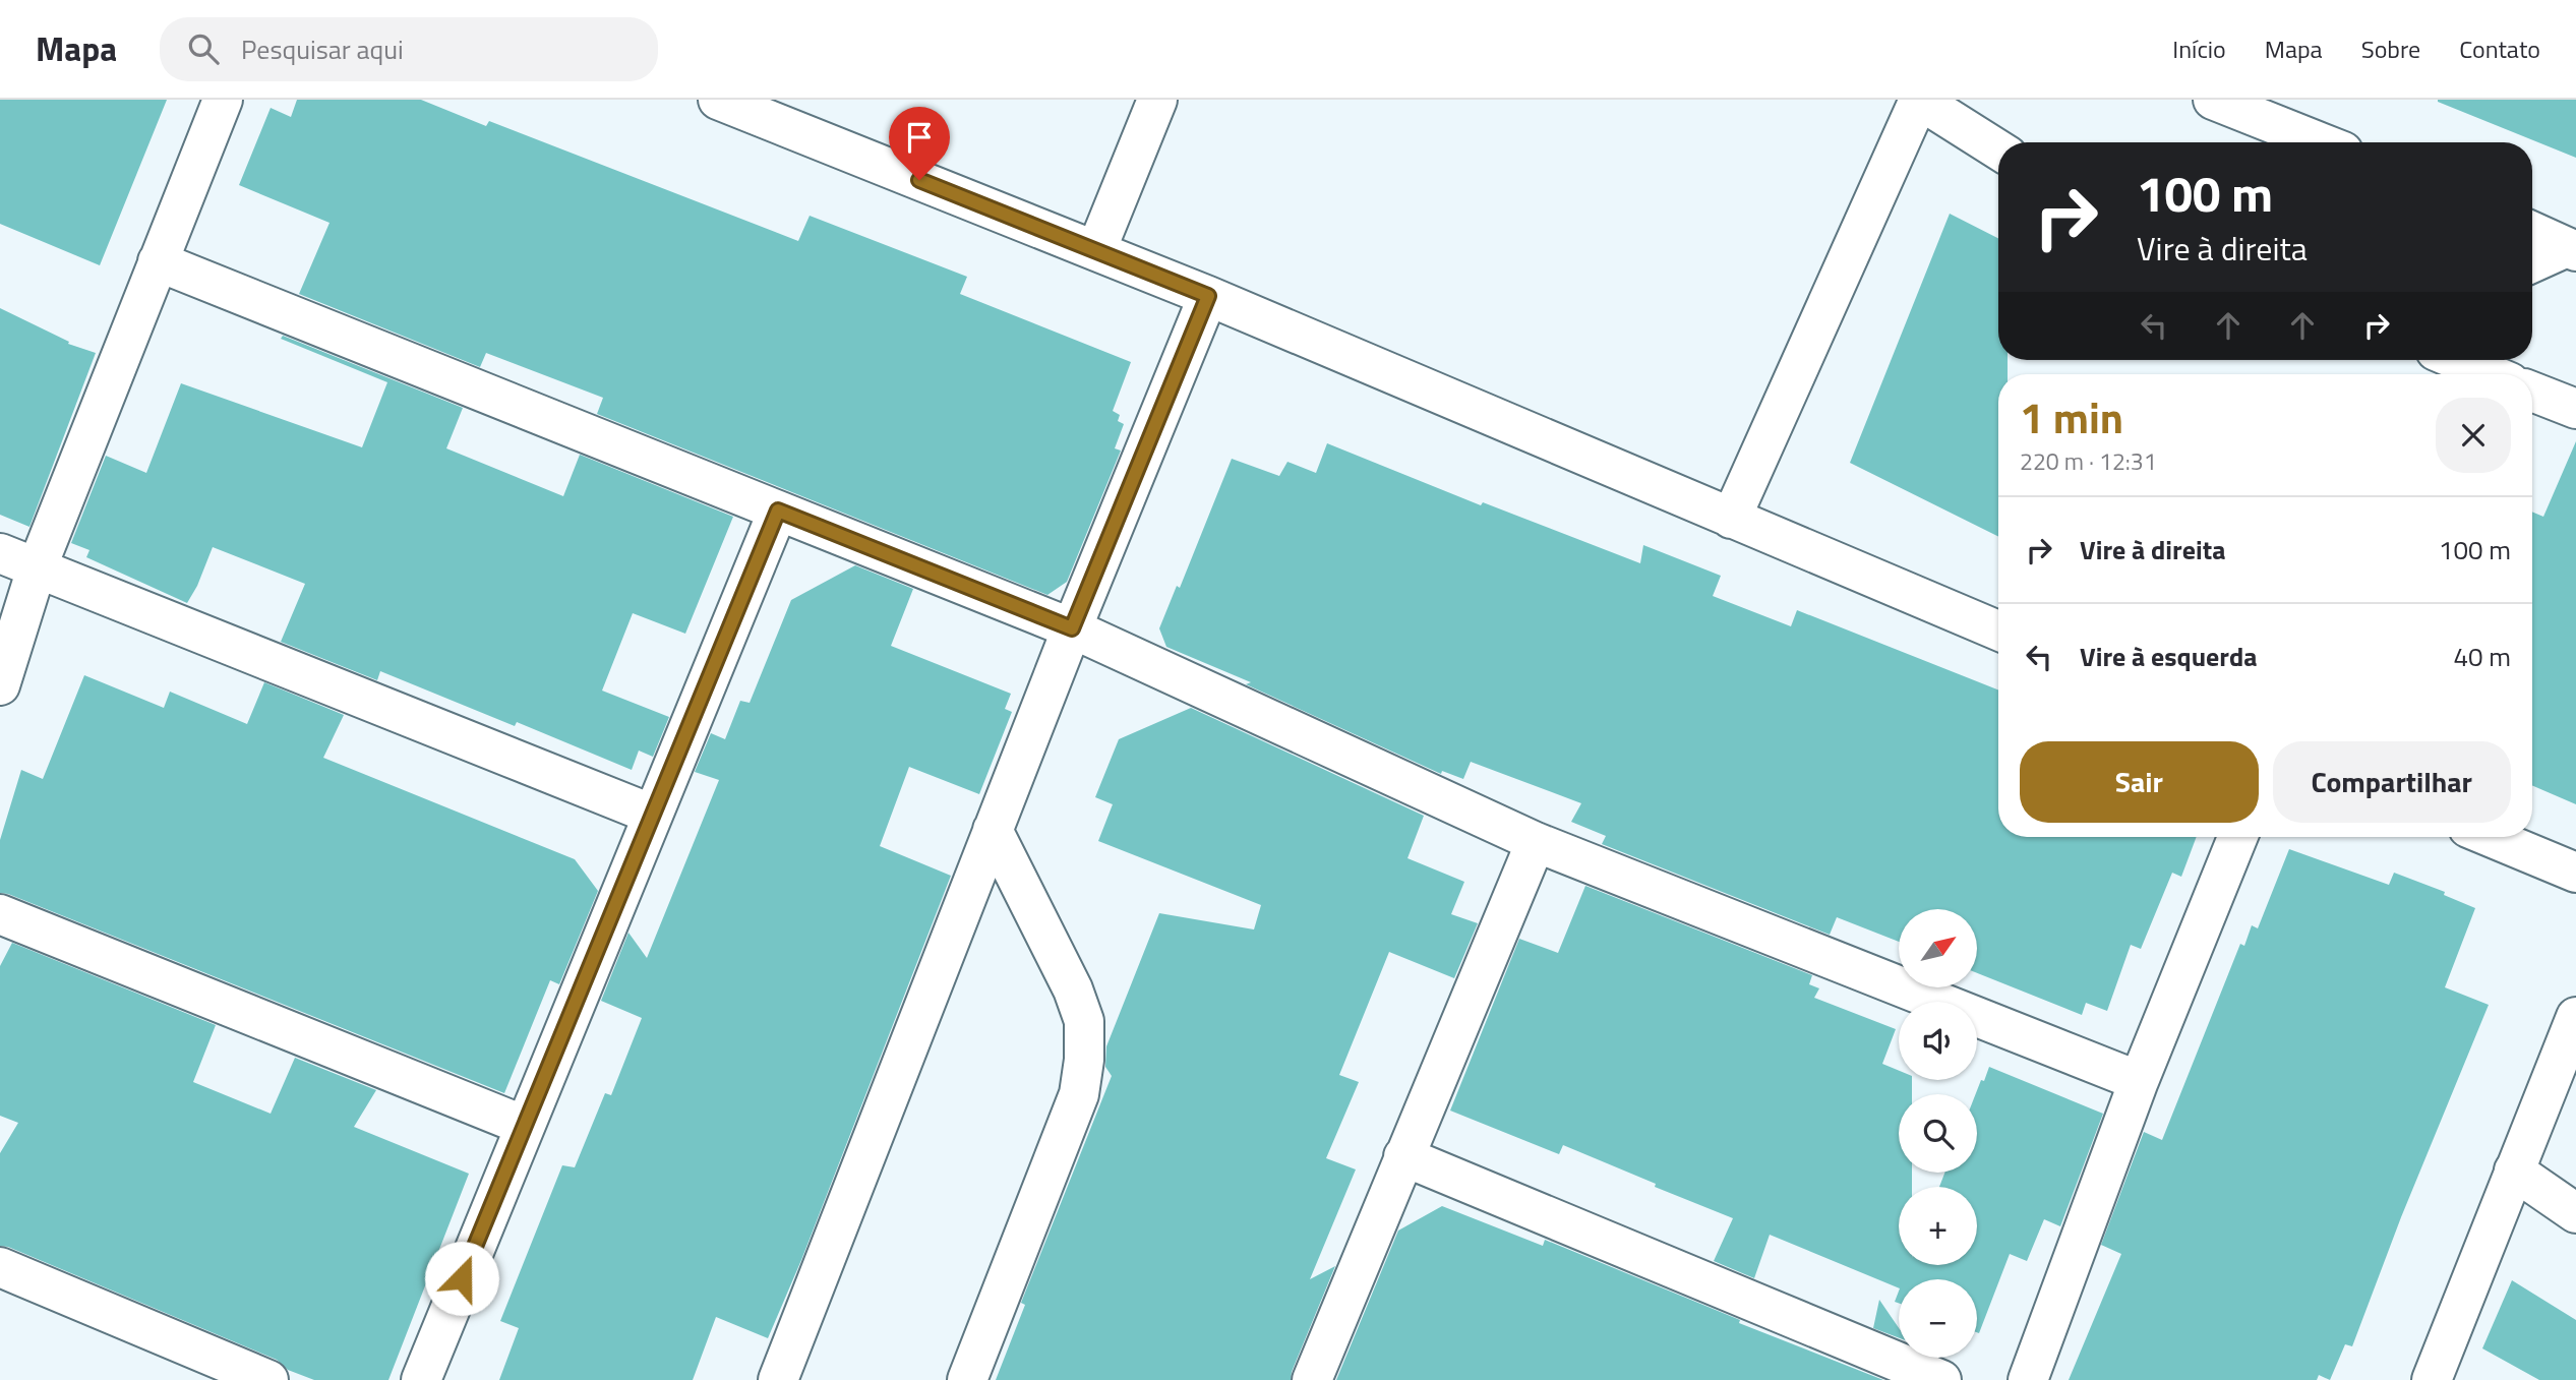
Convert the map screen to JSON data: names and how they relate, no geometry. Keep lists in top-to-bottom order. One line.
{"north":"top right","page":{"header":"Mapa","search":"Pesquisar aqui","nav":["Início","Mapa","Sobre","Contato"],"turn":["100 m","Vire à direita"],"heading":["1 min","220 m · 12:31"],"list":[{"name":"Vire à direita","value":"100 m"},{"name":"Vire à esquerda","value":"40 m"}],"buttons":["Sair","Compartilhar"],"map_buttons":["+","−"]}}
